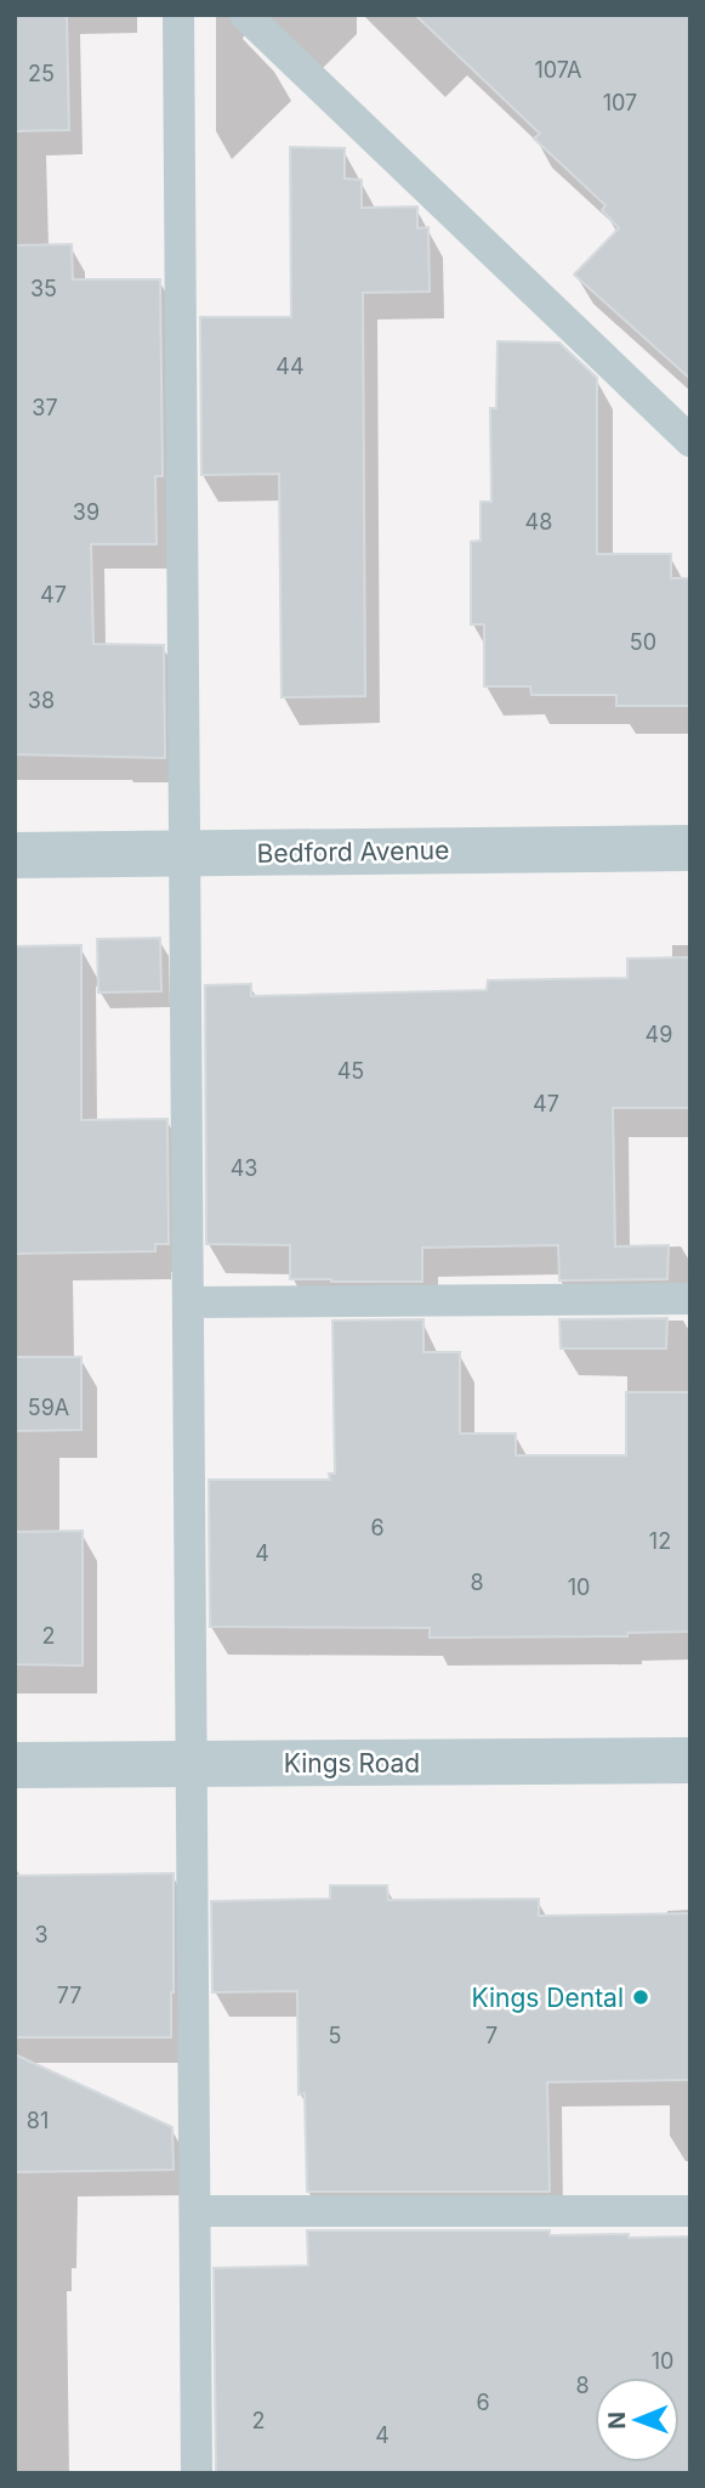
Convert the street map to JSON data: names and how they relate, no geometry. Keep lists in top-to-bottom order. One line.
{"streets":{"street":["Bedford Avenue","Kings Road"]},"places":["Kings Dental"],"house_numbers":["107A","25","107","35","44","37","39","48","47","50","38","49","45","47","43","59A","6","12","4","8","10","2","3","77","5","7","81","10","8","6","2","4"],"north":"left"}
